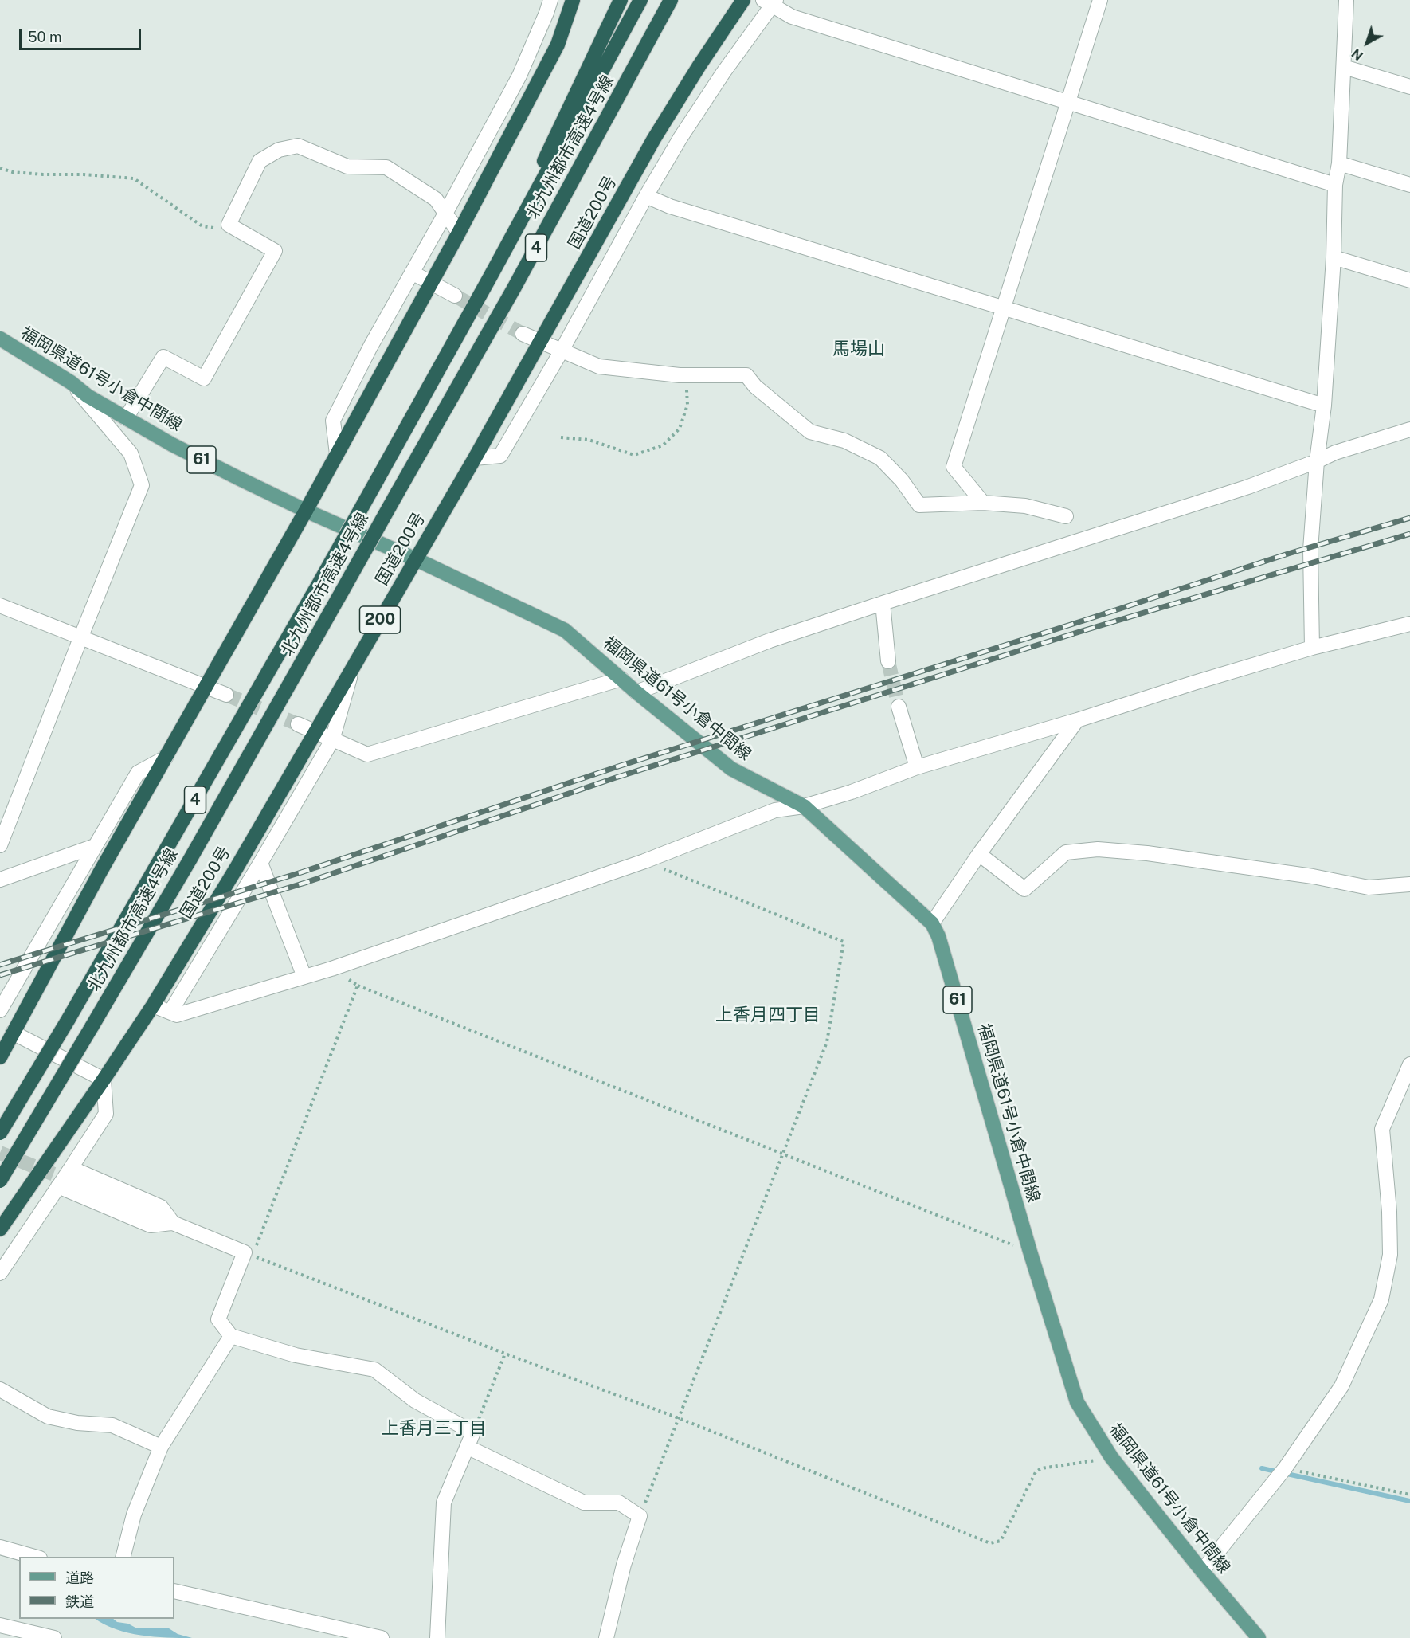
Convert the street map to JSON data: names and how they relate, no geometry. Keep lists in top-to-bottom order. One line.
{"streets":{"highway":["北九州都市高速4号線","国道200号","4","200"],"main road":["福岡県道61号小倉中間線","61"]},"crossings":[["国道200号","福岡県道61号小倉中間線"]],"districts":["馬場山","上香月四丁目","上香月三丁目"],"legend":["道路","鉄道"],"scale_bar":"50 m","north":"bottom left"}
